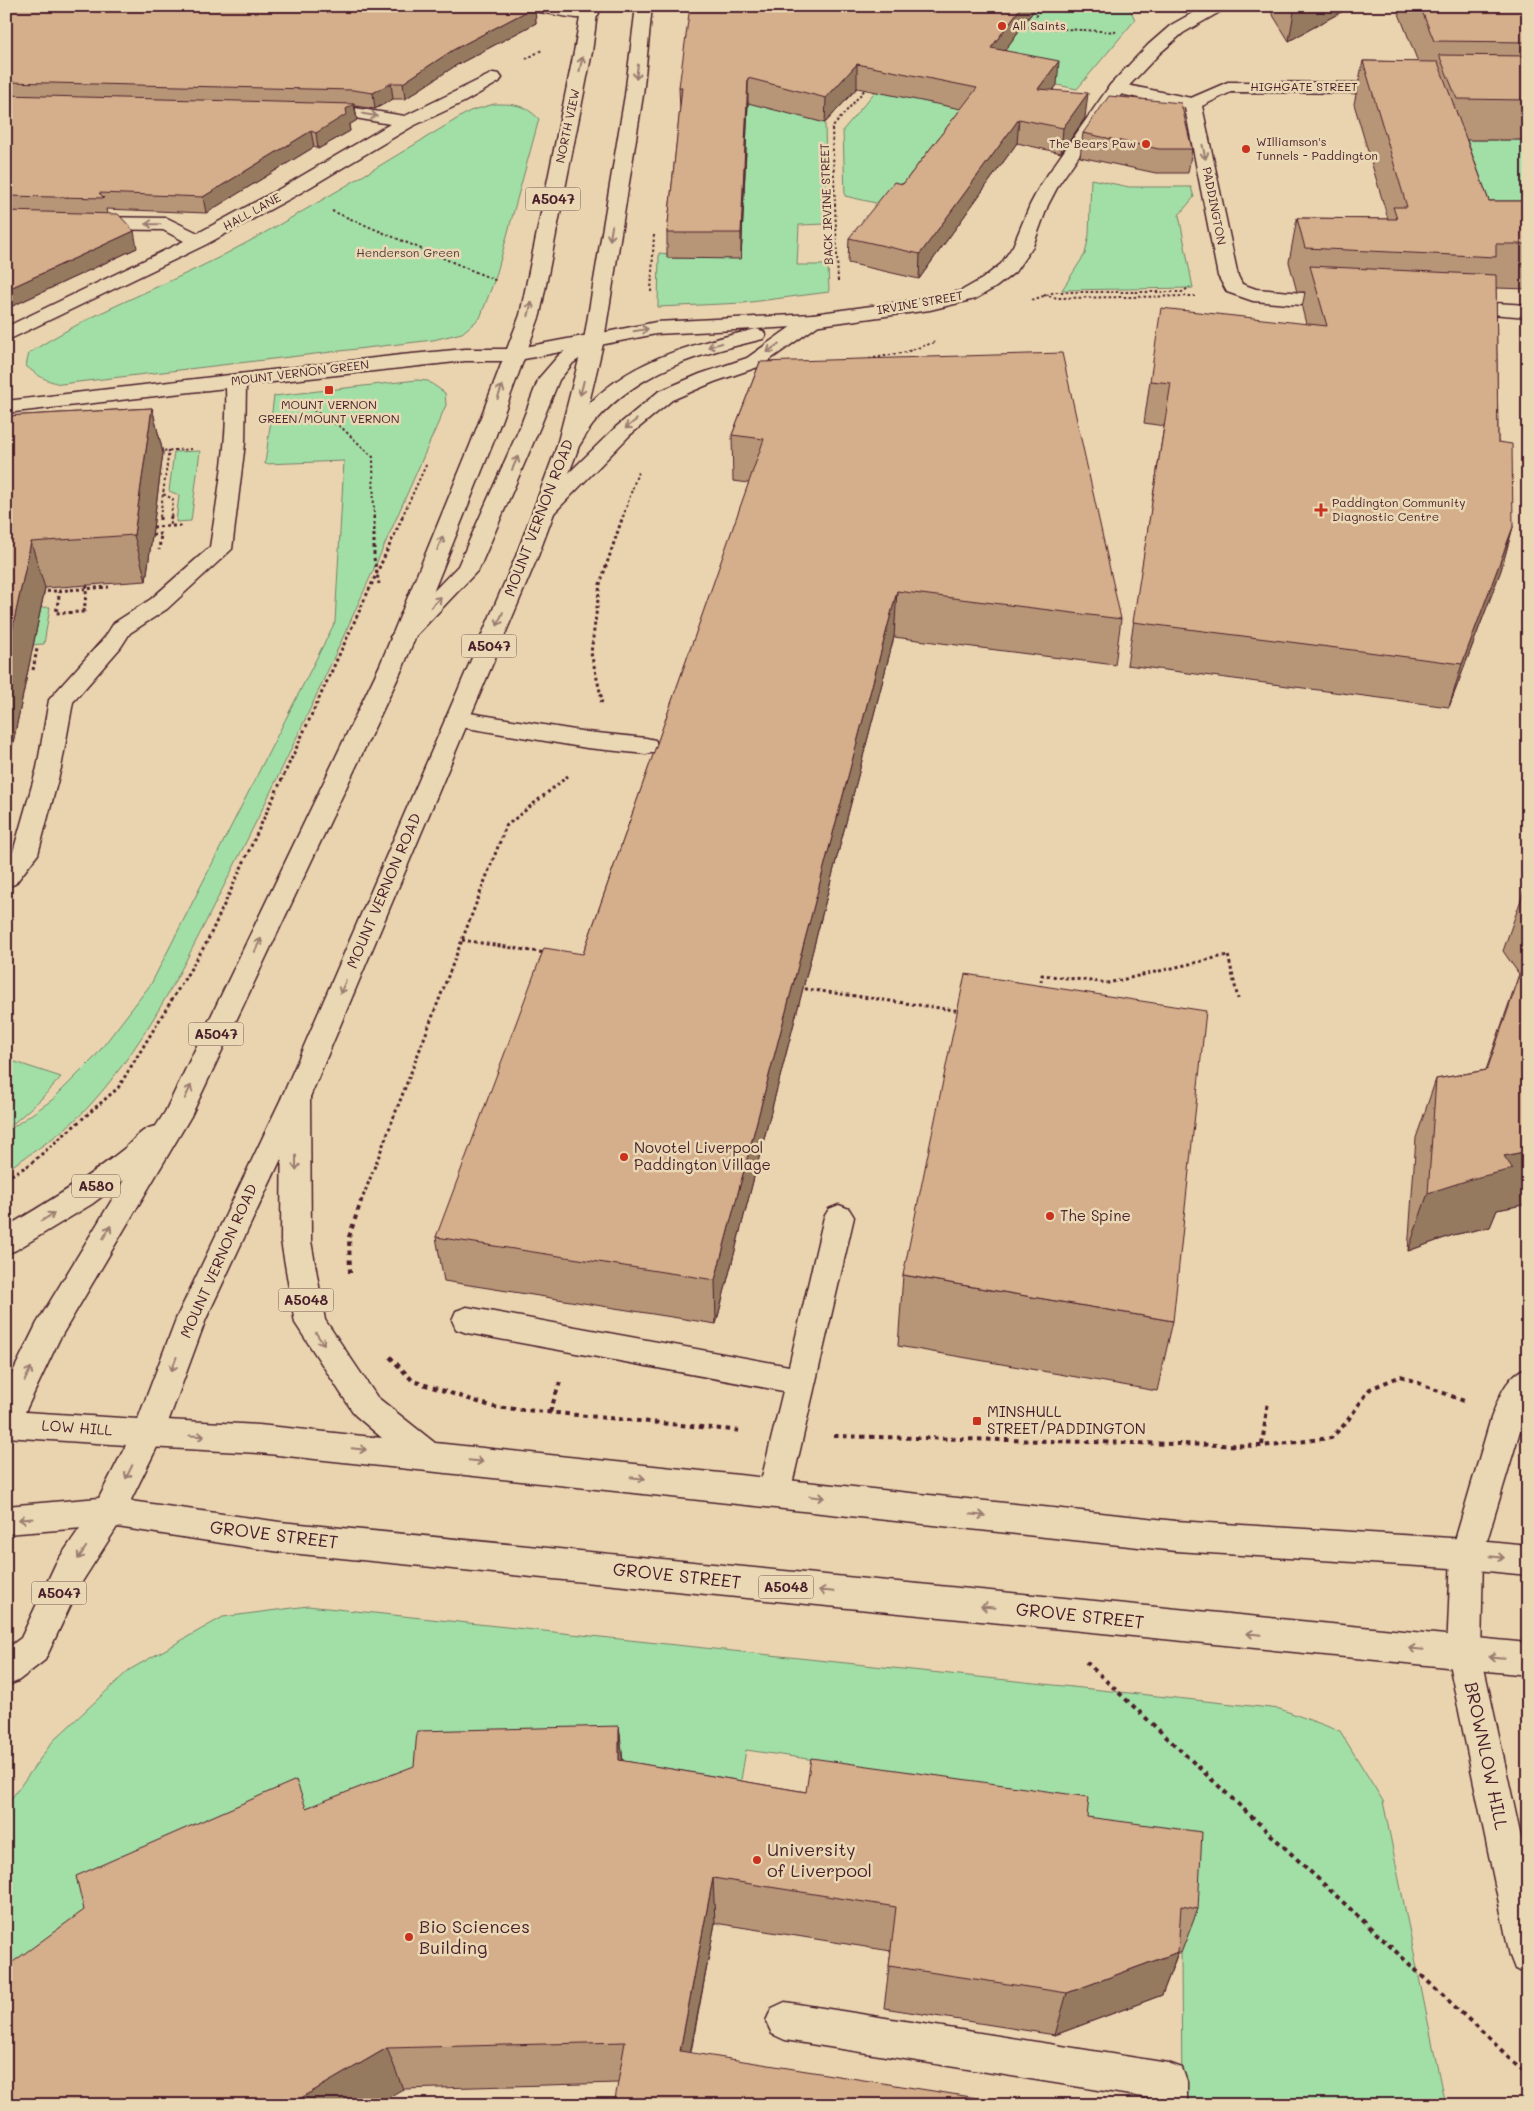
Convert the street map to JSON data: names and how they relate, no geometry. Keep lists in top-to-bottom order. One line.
{"streets":{"main road":["HIGHGATE STREET","NORTH VIEW","A5047","PADDINGTON","HALL LANE","IRVINE STREET","MOUNT VERNON GREEN","MOUNT VERNON ROAD","A580","A5048","LOW HILL","GROVE STREET","BROWNLOW HILL"],"path":["BACK IRVINE STREET"]},"crossings":[["HIGHGATE STREET","PADDINGTON"],["NORTH VIEW","A5047"],["NORTH VIEW","MOUNT VERNON GREEN"],["A5047","MOUNT VERNON GREEN"],["A5047","MOUNT VERNON ROAD"],["A5047","A580"],["A5047","LOW HILL"],["A5047","GROVE STREET"],["BACK IRVINE STREET","IRVINE STREET"],["IRVINE STREET","MOUNT VERNON GREEN"],["MOUNT VERNON GREEN","MOUNT VERNON ROAD"],["MOUNT VERNON ROAD","A5048"],["MOUNT VERNON ROAD","LOW HILL"],["GROVE STREET","BROWNLOW HILL"]],"one_way":["PADDINGTON"],"parks":["Henderson Green"],"places":{"other":["All Saints","The Bears Paw","WIlliamson's Tunnels - Paddington","Novotel Liverpool Paddington Village","The Spine","University of Liverpool","Bio Sciences Building"],"transit":["MOUNT VERNON GREEN/MOUNT VERNON","MINSHULL STREET/PADDINGTON"],"health":["Paddington Community Diagnostic Centre"]}}
